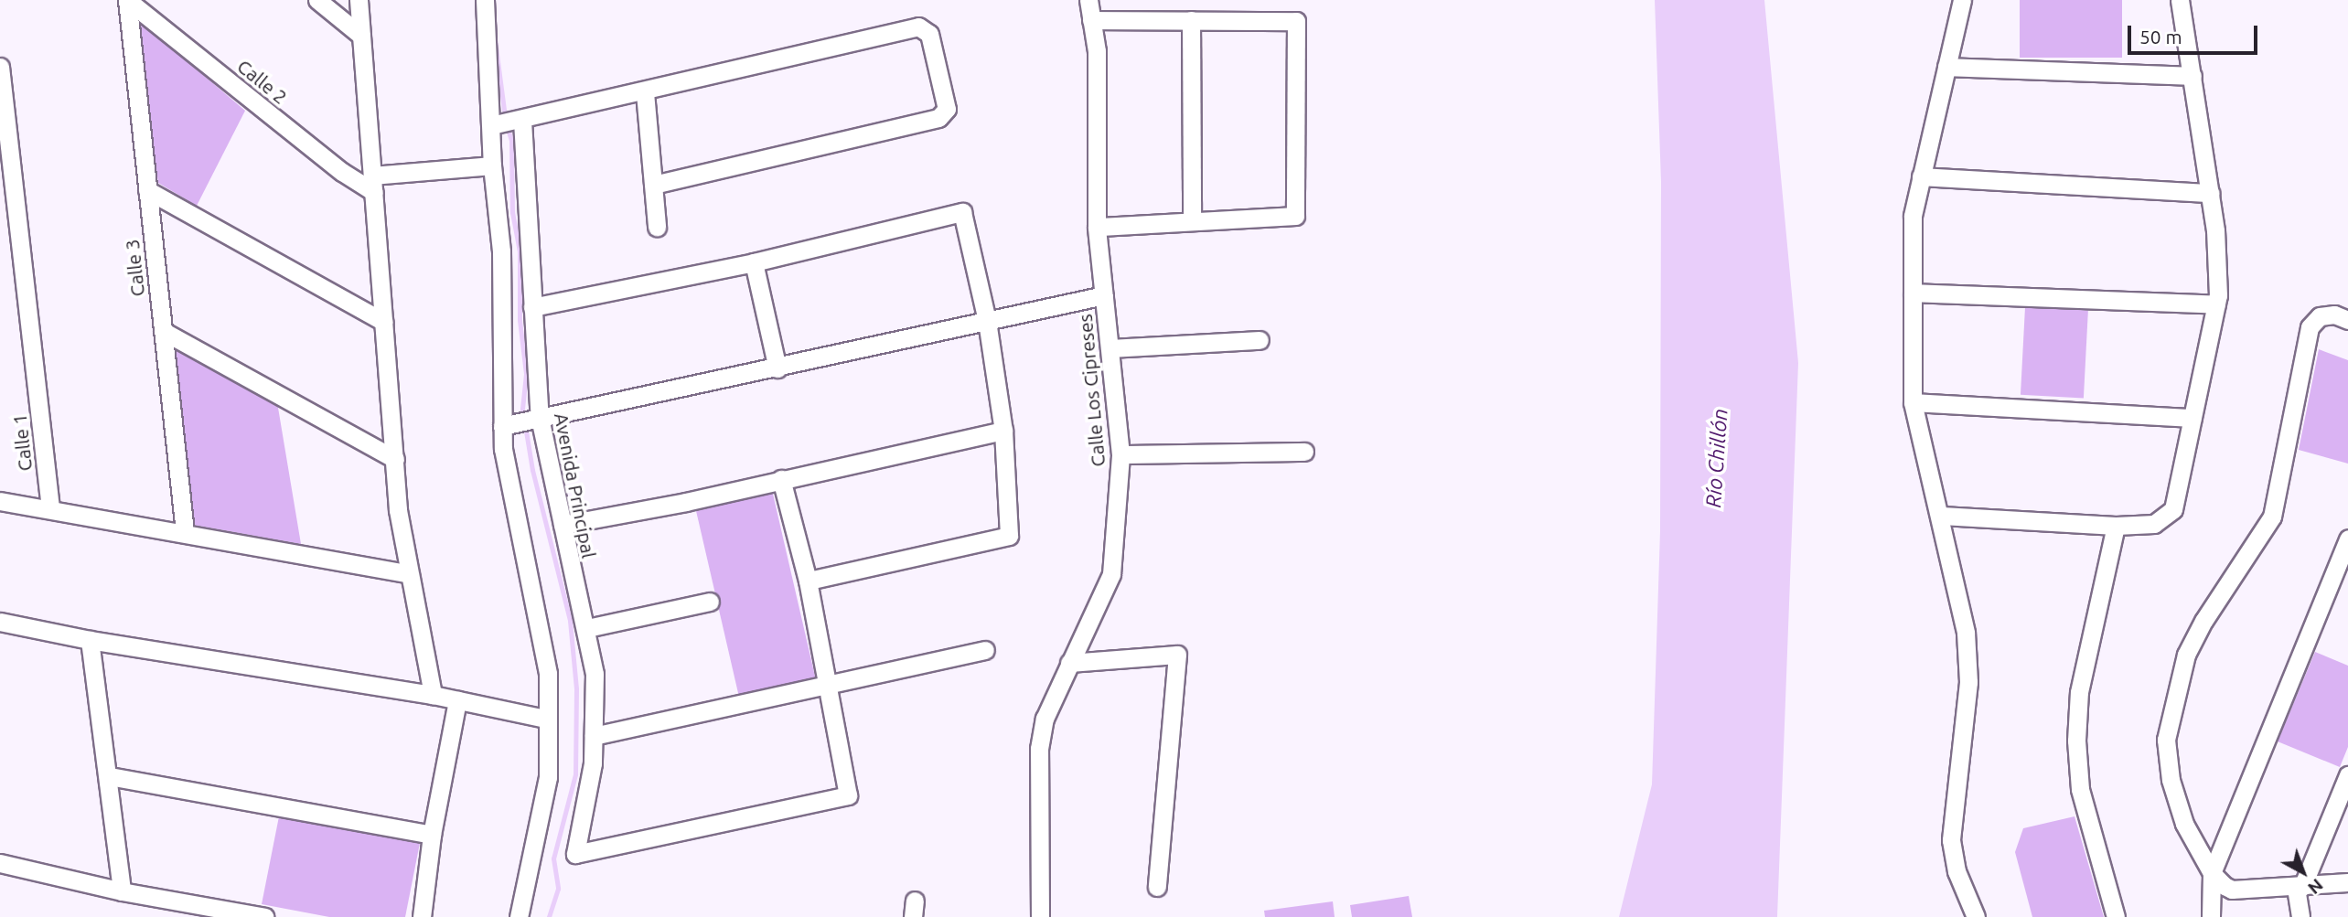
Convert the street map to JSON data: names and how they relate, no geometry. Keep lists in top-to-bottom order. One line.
{"streets":{"street":["Calle 2","Calle 3","Calle Los Cipreses","Calle 1","Avenida Principal"]},"crossings":[["Calle 2","Calle 3"]],"water":["Río Chillón"],"scale_bar":"50 m","north":"bottom right"}
